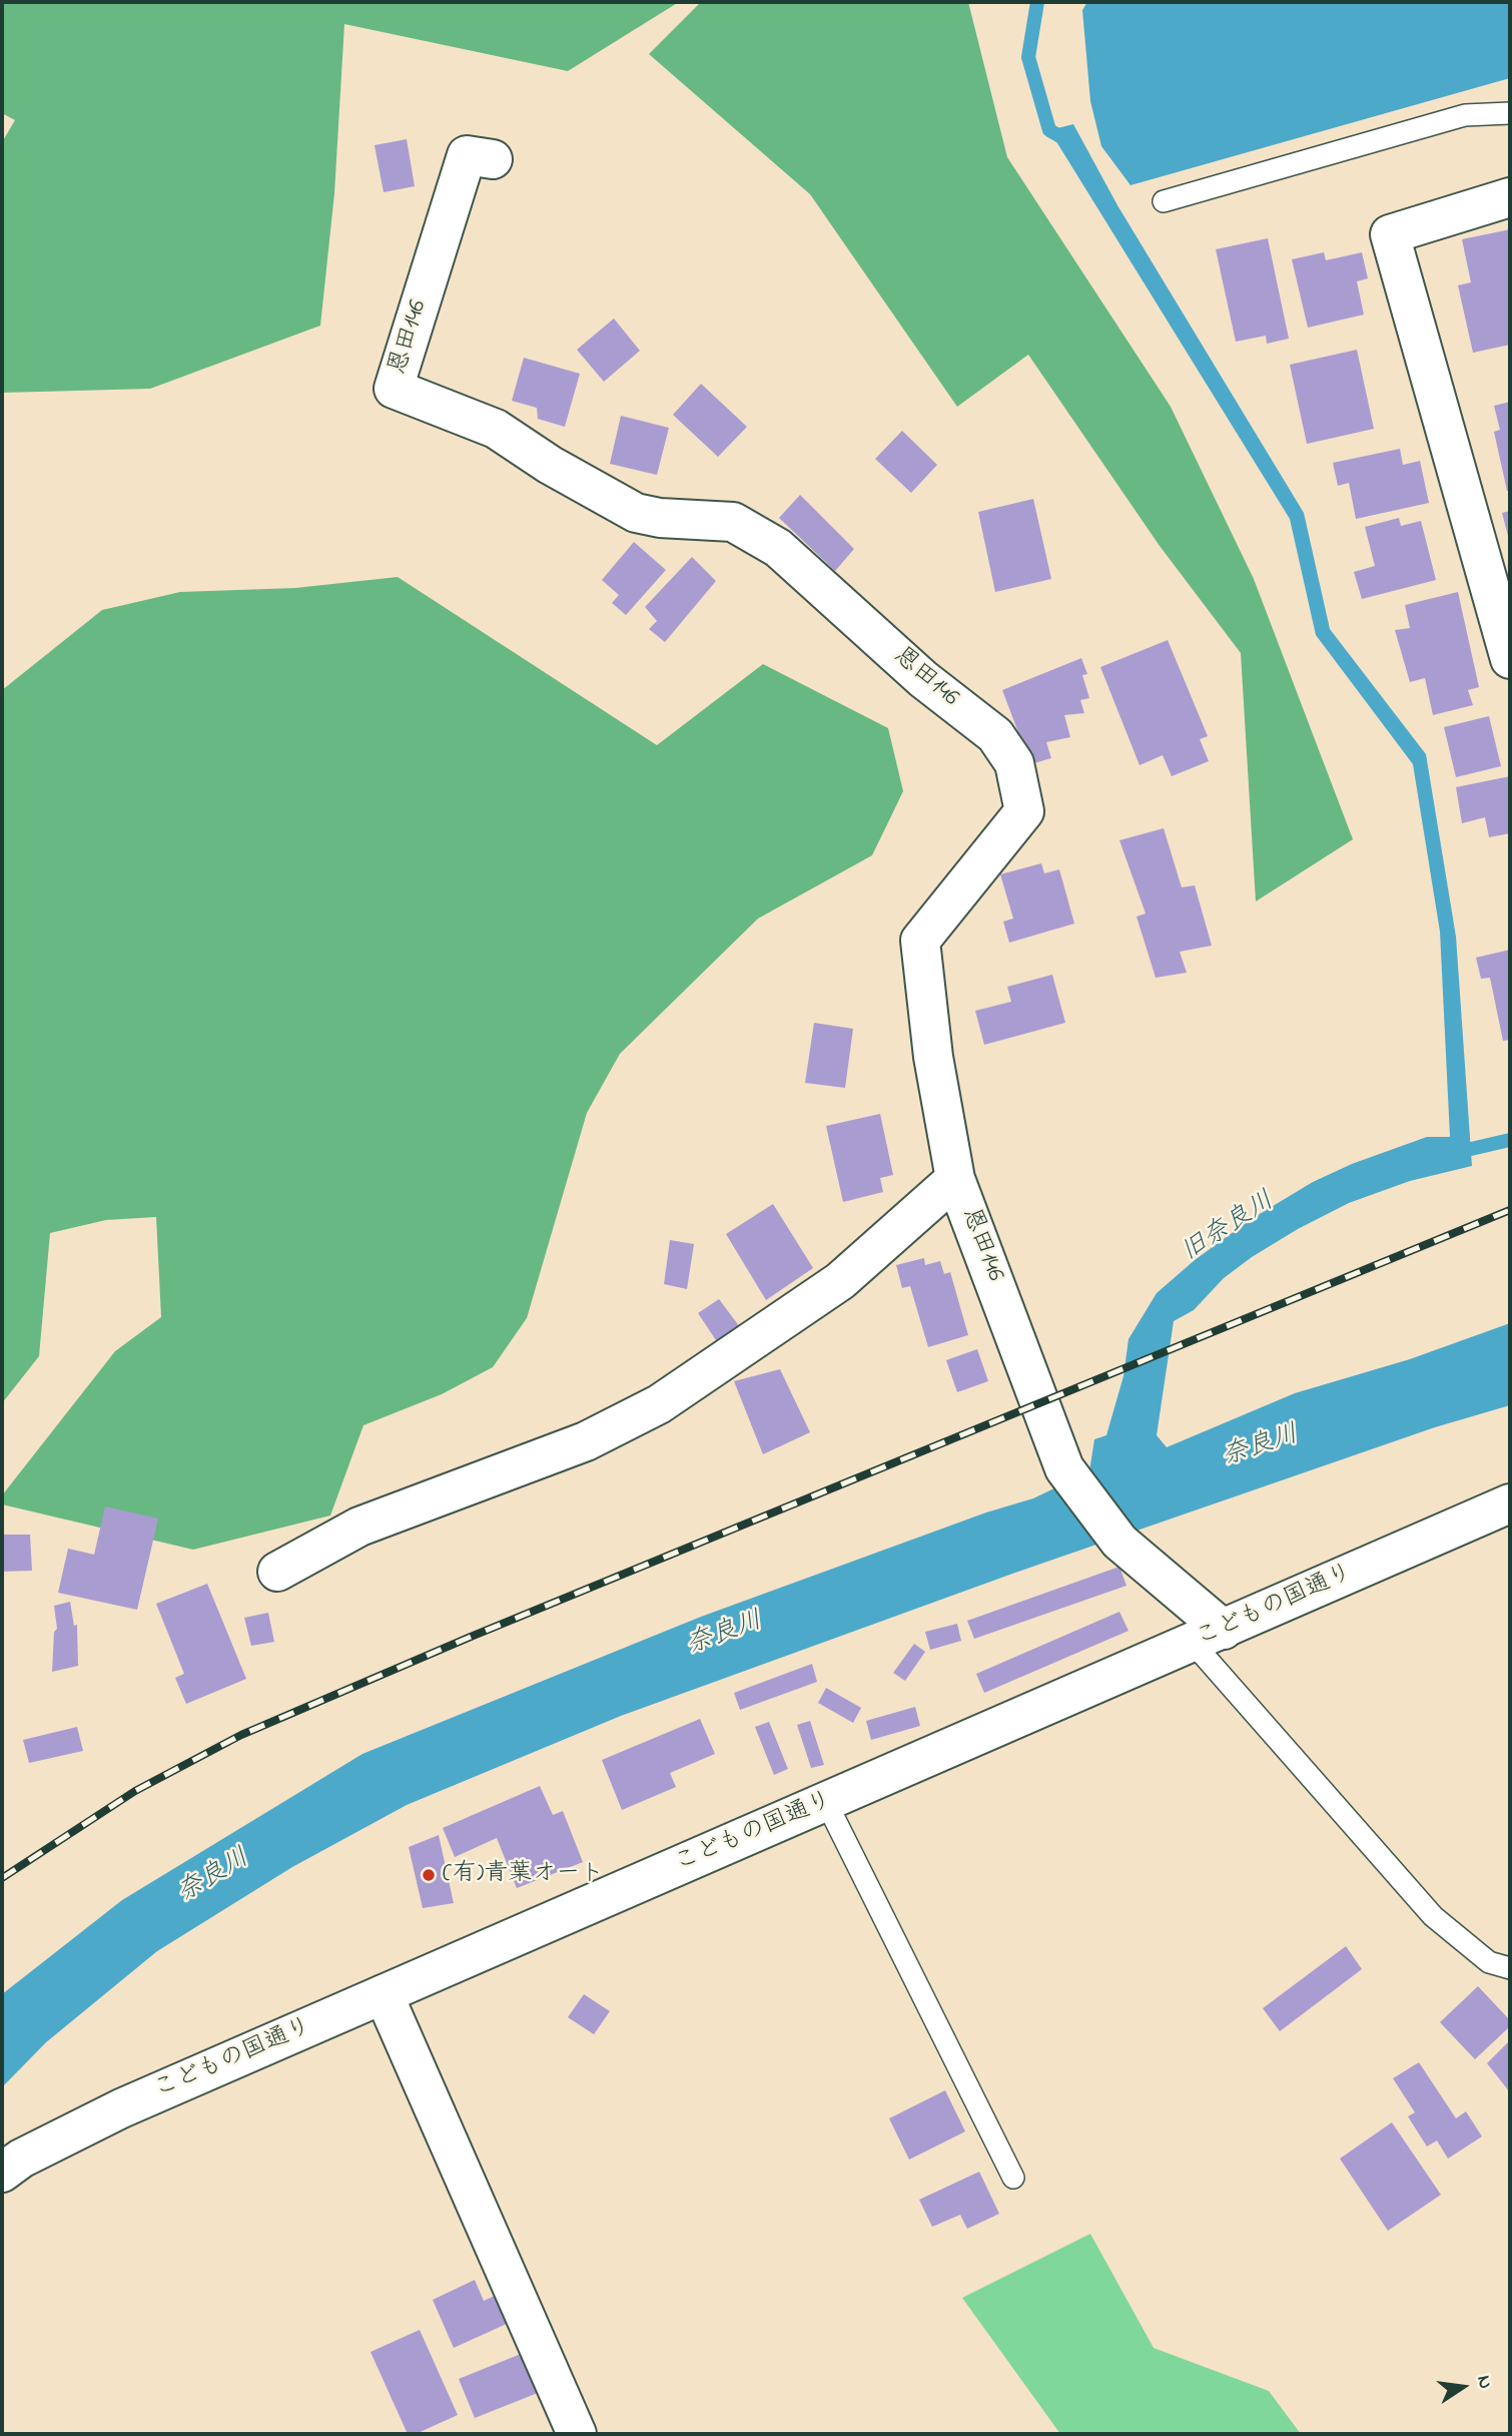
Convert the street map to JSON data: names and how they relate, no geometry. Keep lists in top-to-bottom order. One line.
{"streets":{"street":["恩田146","こどもの国通り"]},"crossings":[["恩田146","こどもの国通り"]],"water":["旧奈良川","奈良川"],"places":["(有)青葉オート"],"north":"right"}
